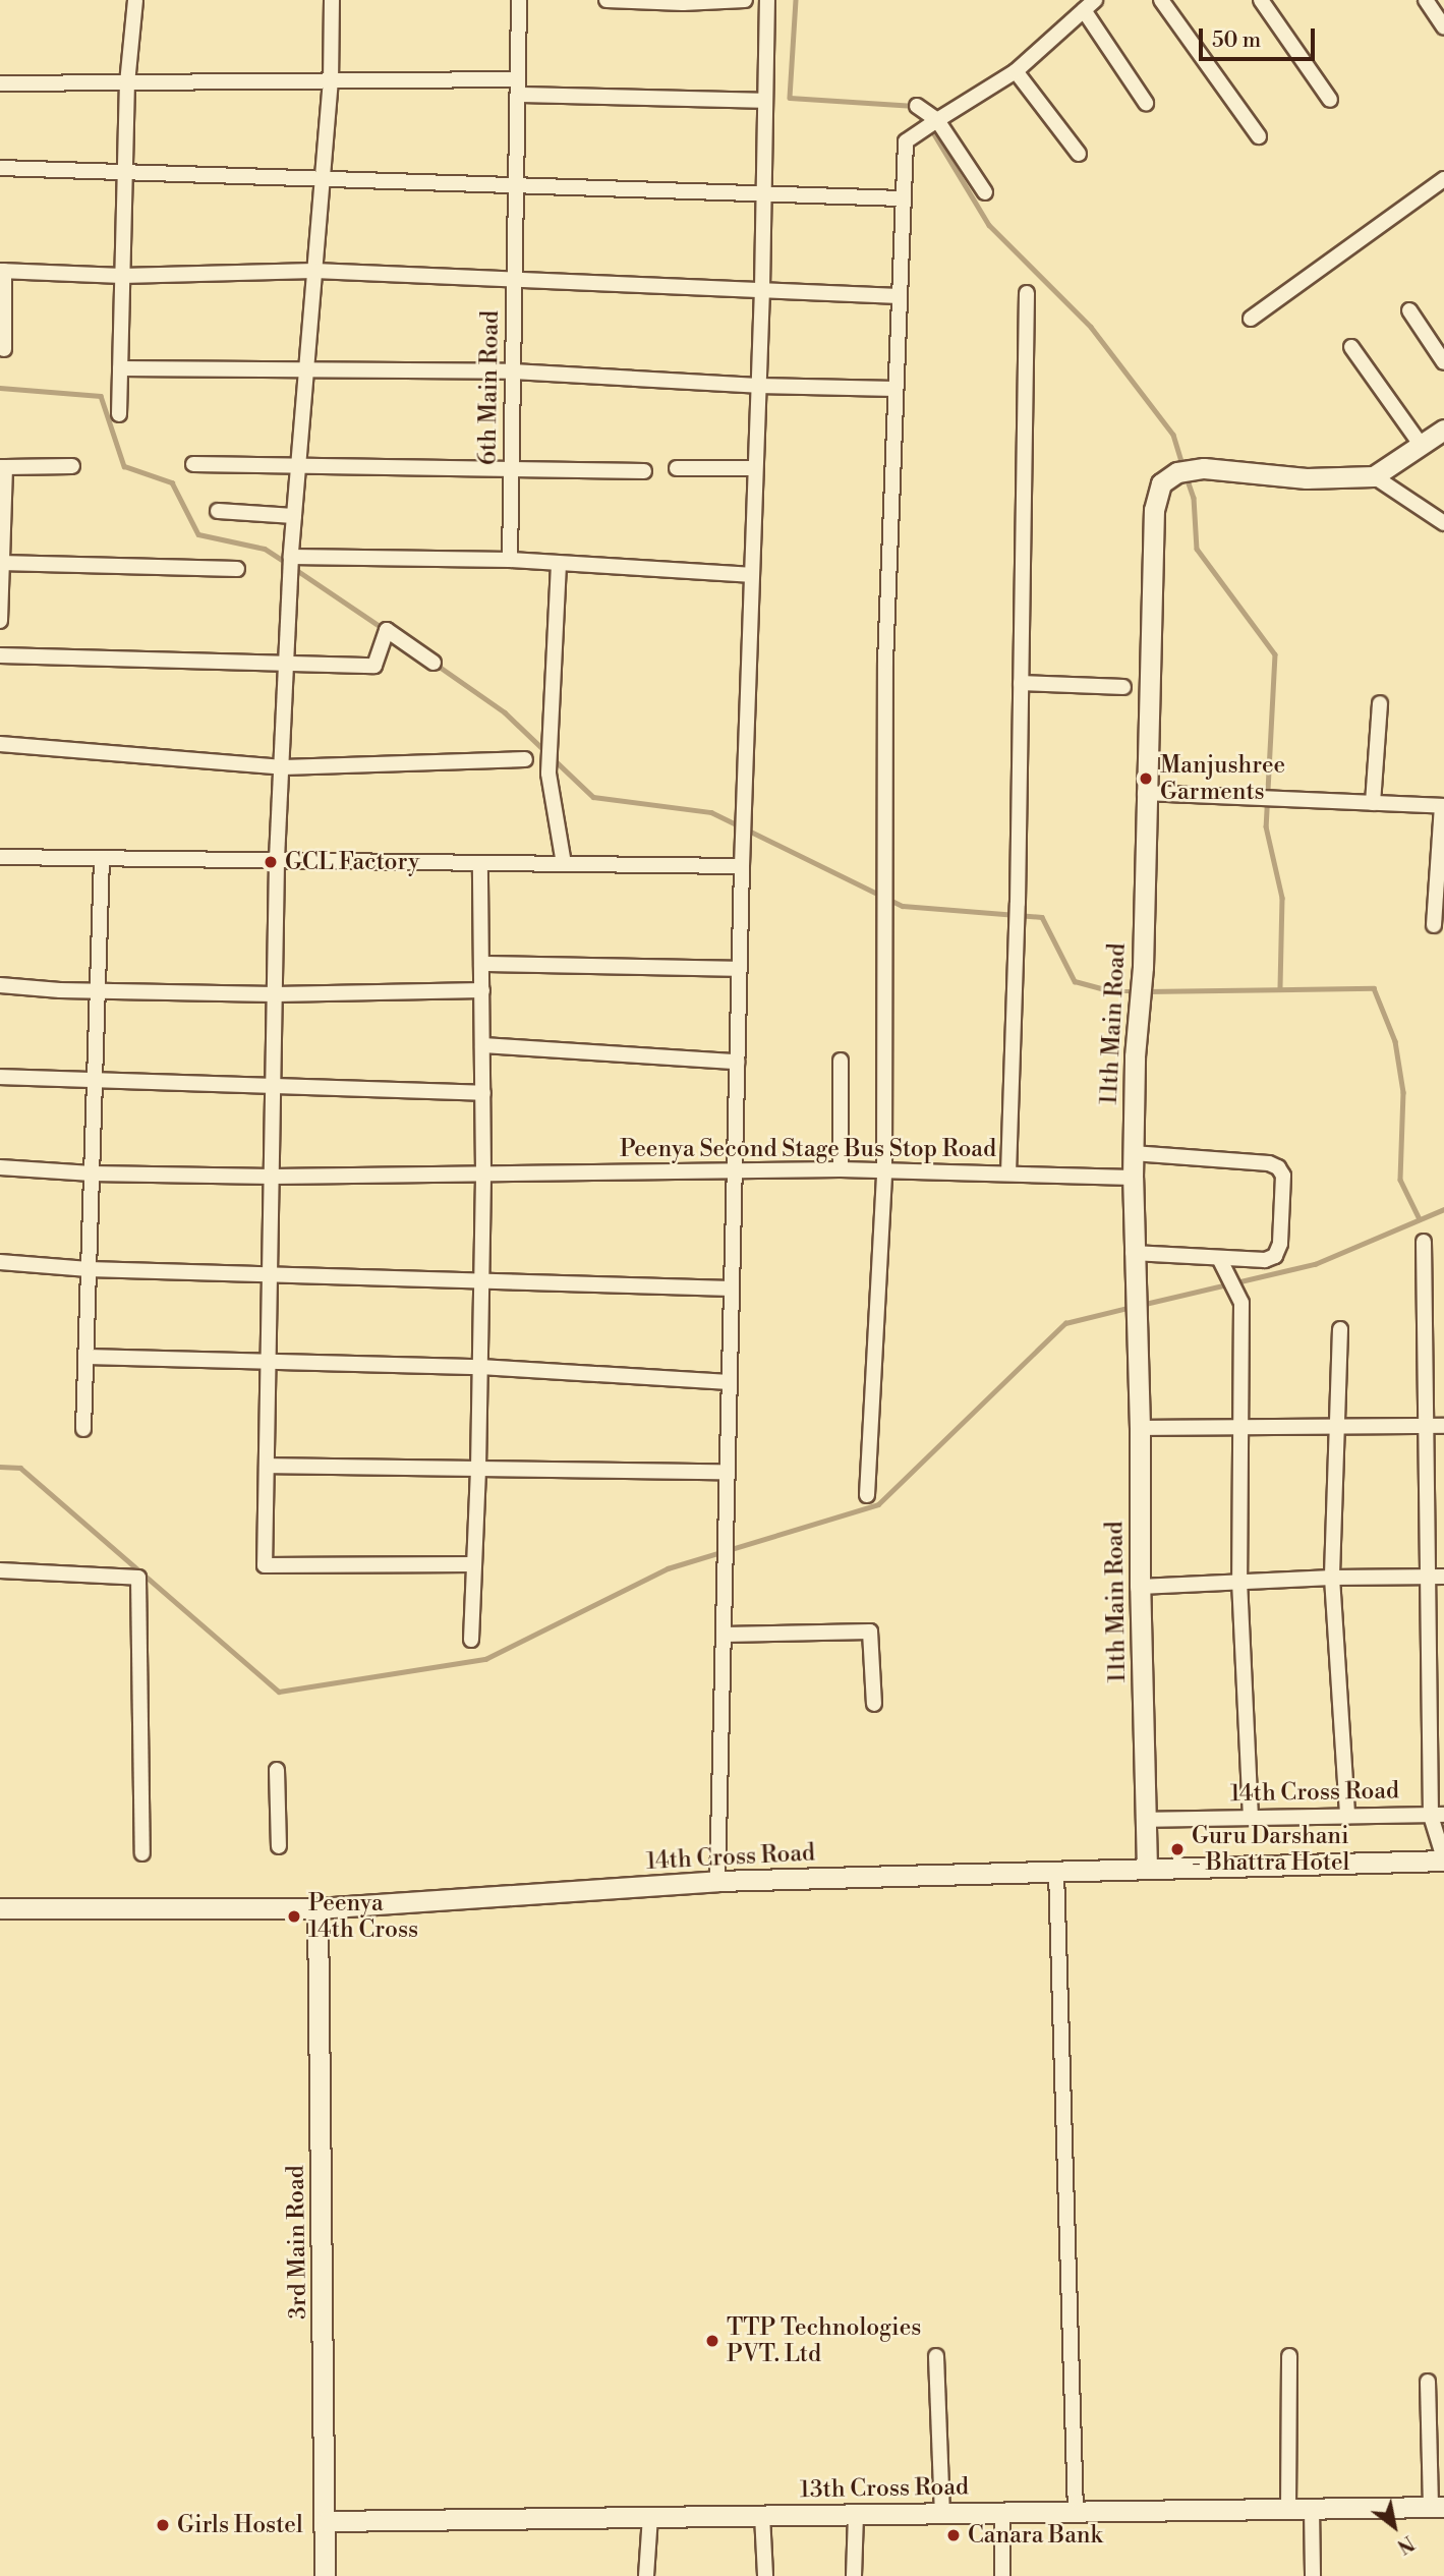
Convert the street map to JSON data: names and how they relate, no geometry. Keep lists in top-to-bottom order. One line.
{"streets":{"street":["6th Main Road","11th Main Road","Peenya Second Stage Bus Stop Road","14th Cross Road","3rd Main Road","13th Cross Road"]},"crossings":[["11th Main Road","Peenya Second Stage Bus Stop Road"],["11th Main Road","14th Cross Road"],["14th Cross Road","3rd Main Road"],["3rd Main Road","13th Cross Road"]],"places":["Manjushree Garments","GCL Factory","Guru Darshani - Bhattra Hotel","Peenya 14th Cross","TTP Technologies PVT. Ltd","Girls Hostel","Canara Bank"],"scale_bar":"50 m","north":"bottom right"}
